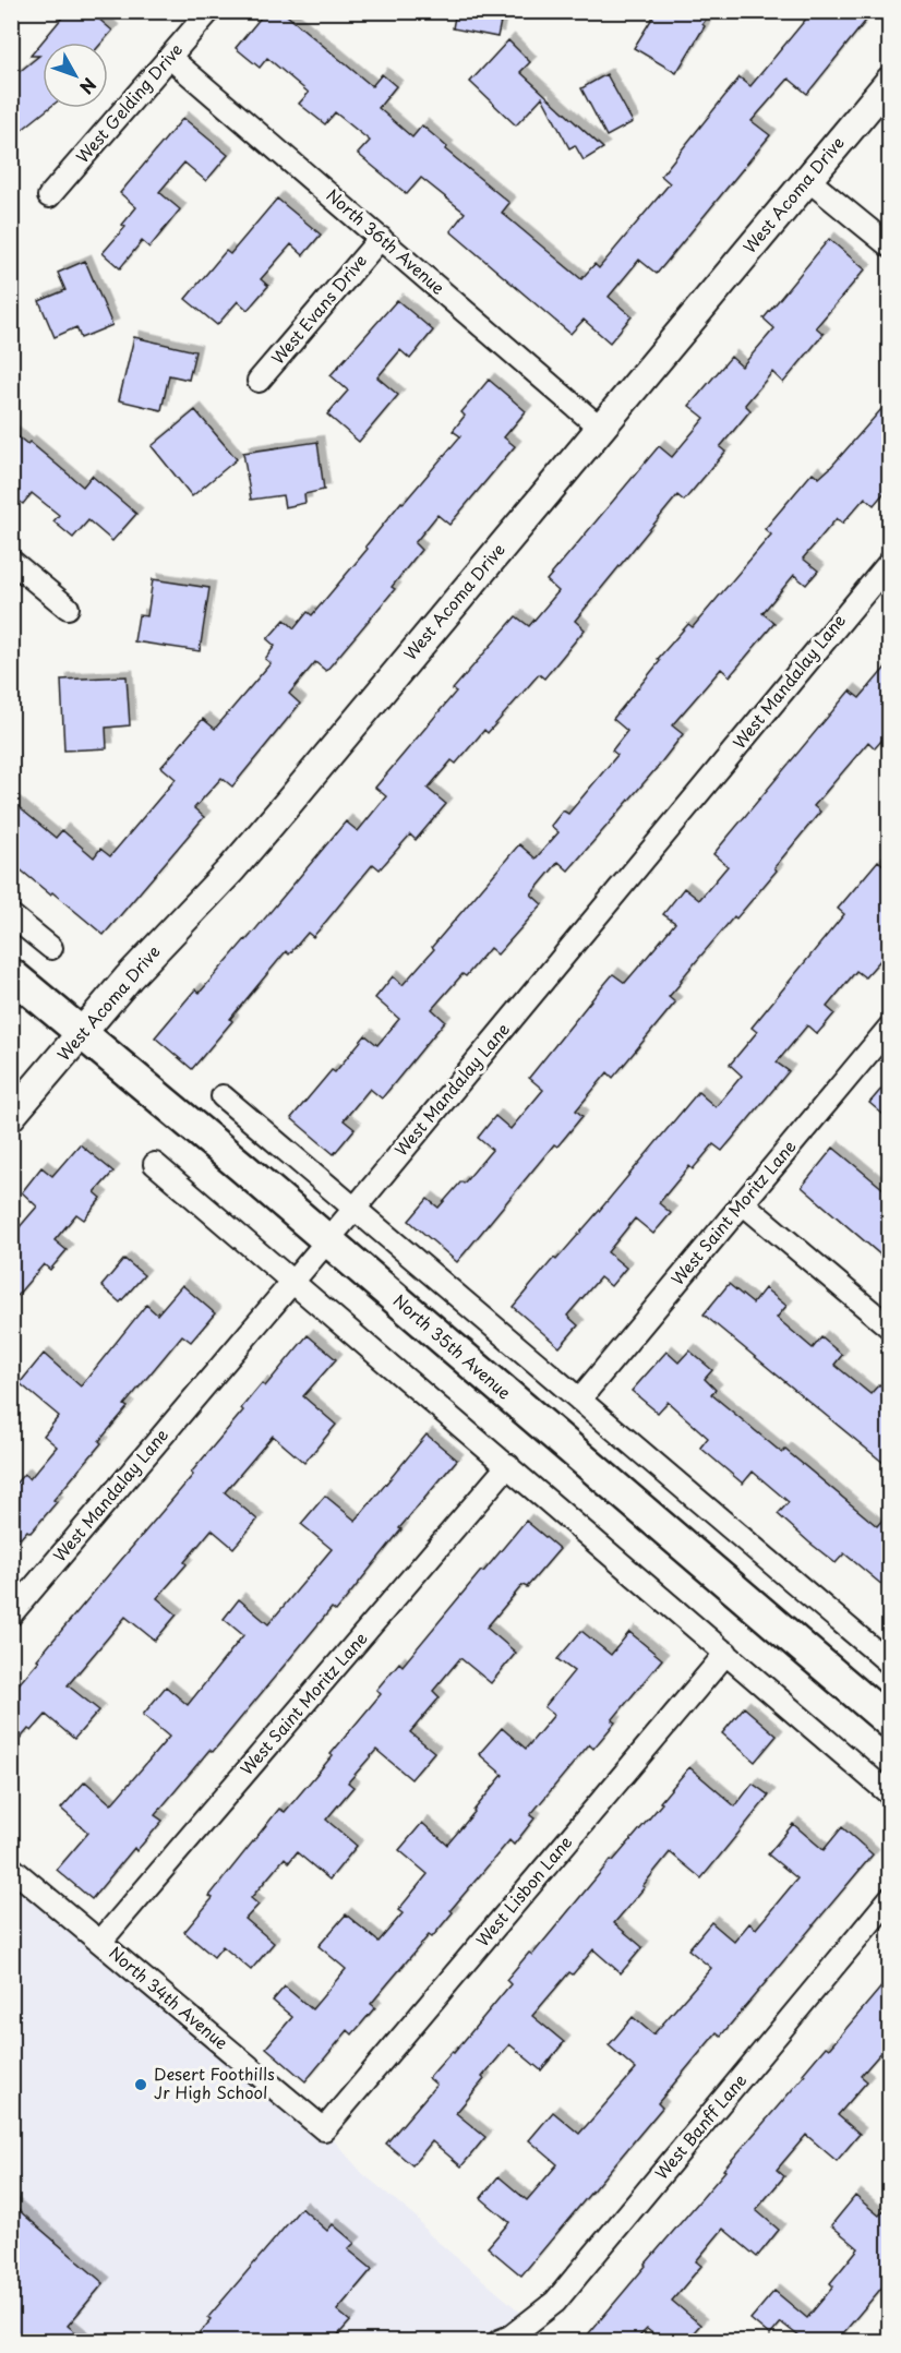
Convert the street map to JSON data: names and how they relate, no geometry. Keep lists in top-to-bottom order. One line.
{"streets":{"main road":["North 35th Avenue"],"street":["West Gelding Drive","West Acoma Drive","North 36th Avenue","West Evans Drive","West Mandalay Lane","West Saint Moritz Lane","West Lisbon Lane","North 34th Avenue","West Banff Lane"]},"crossings":[["West Gelding Drive","North 36th Avenue"],["West Acoma Drive","North 36th Avenue"],["West Acoma Drive","North 35th Avenue"],["North 36th Avenue","West Evans Drive"],["West Mandalay Lane","North 35th Avenue"],["West Saint Moritz Lane","North 34th Avenue"],["West Lisbon Lane","North 34th Avenue"]],"places":["Desert Foothills Jr High School"],"north":"bottom right"}
